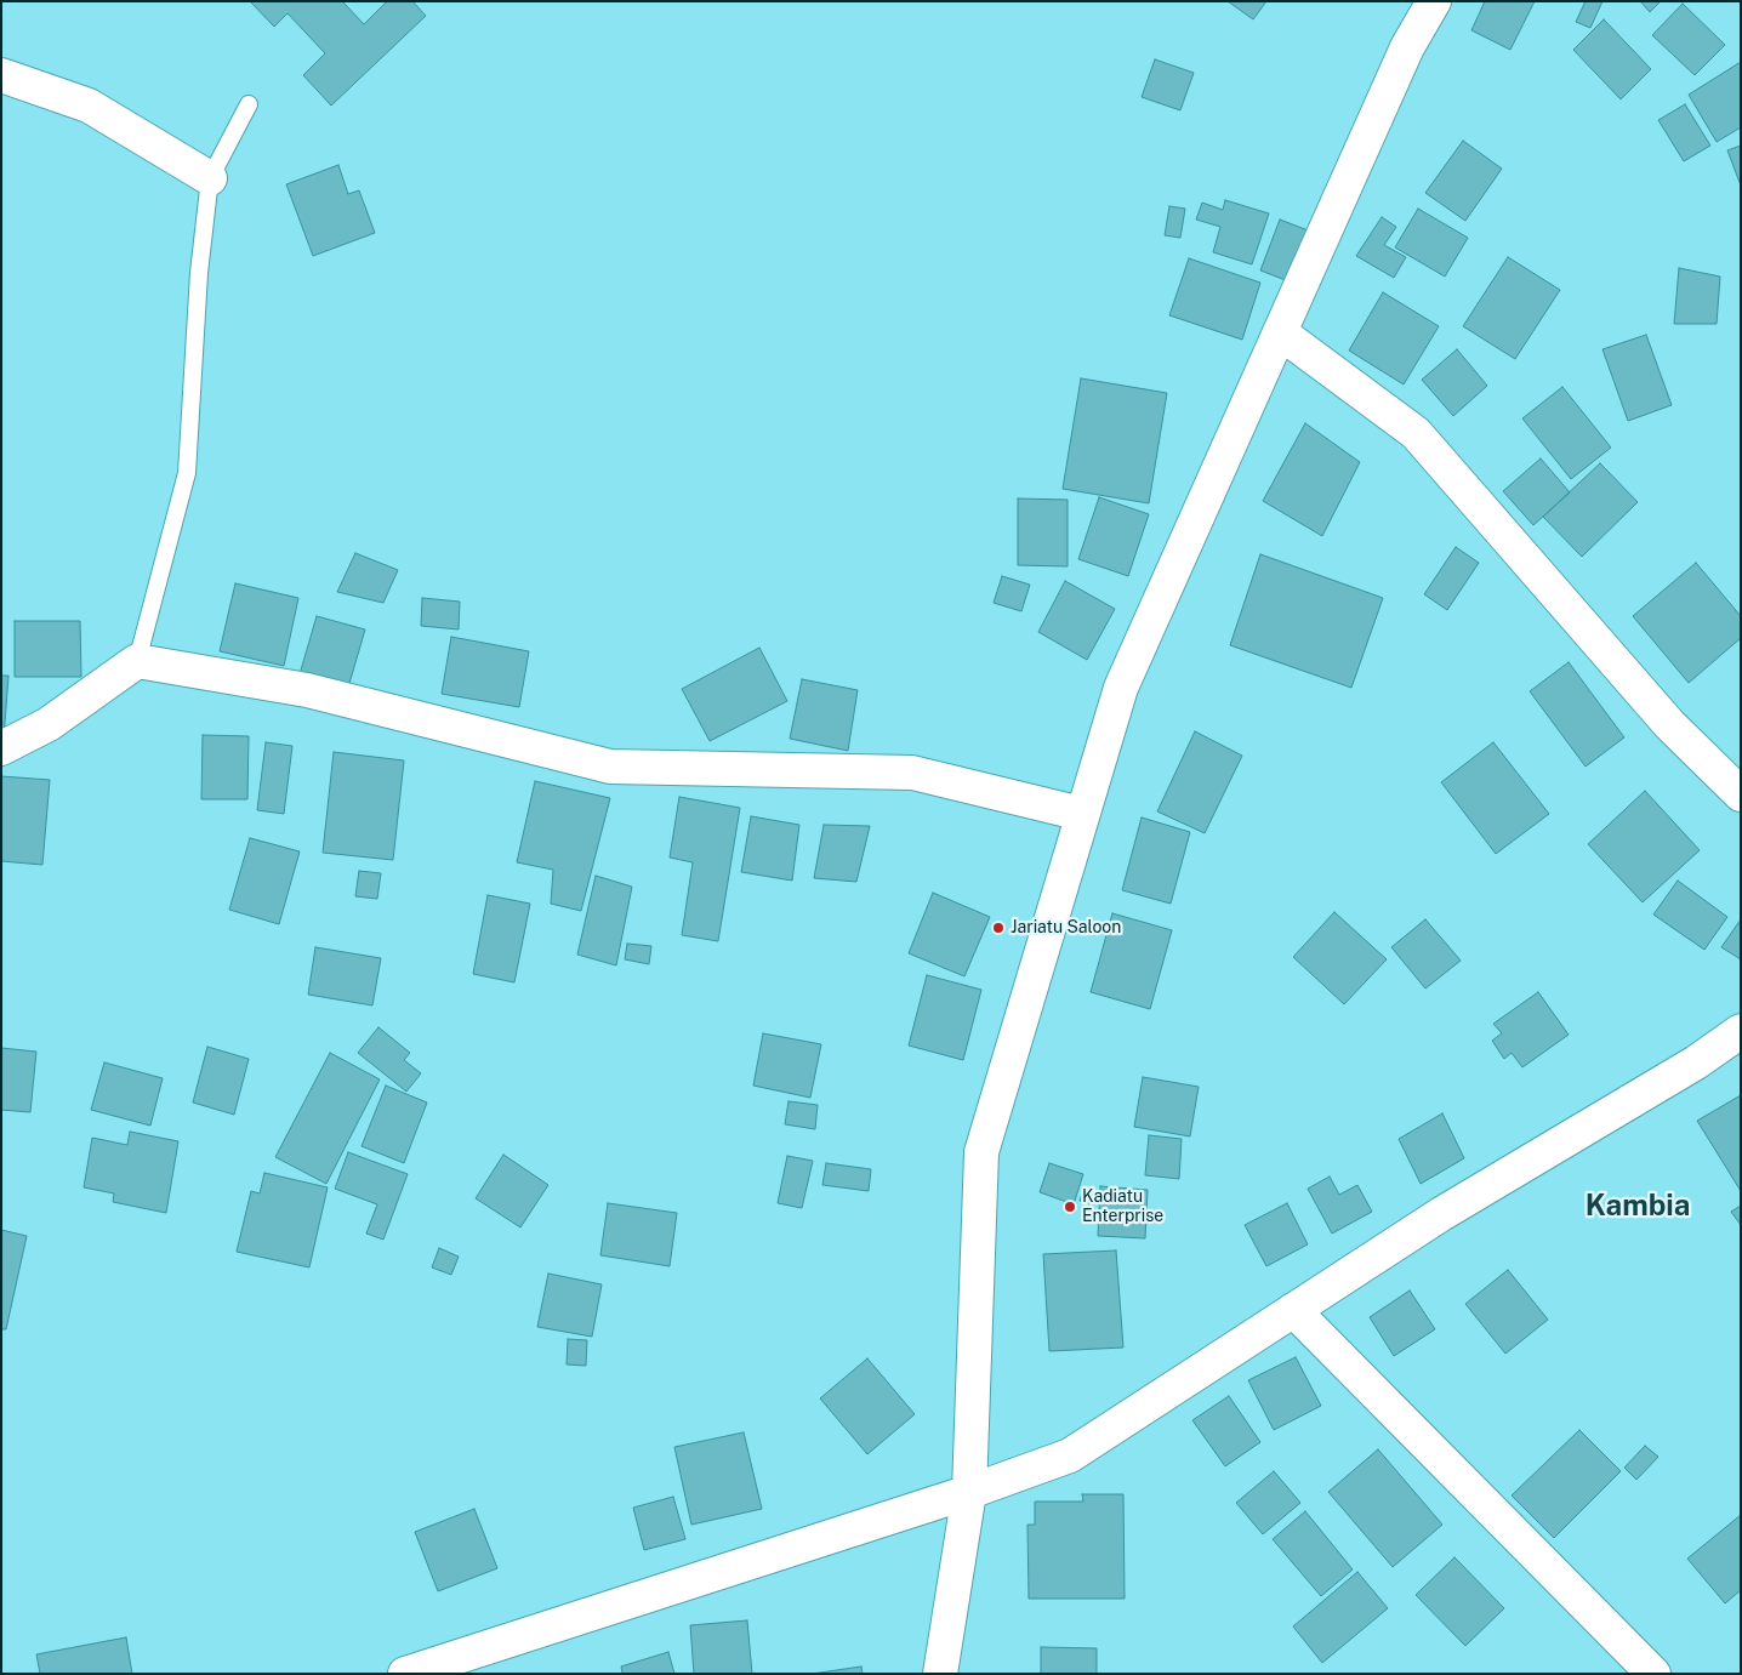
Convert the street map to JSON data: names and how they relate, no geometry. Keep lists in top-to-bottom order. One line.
{"districts":["Kambia"],"places":["Jariatu Saloon","Kadiatu Enterprise"]}
